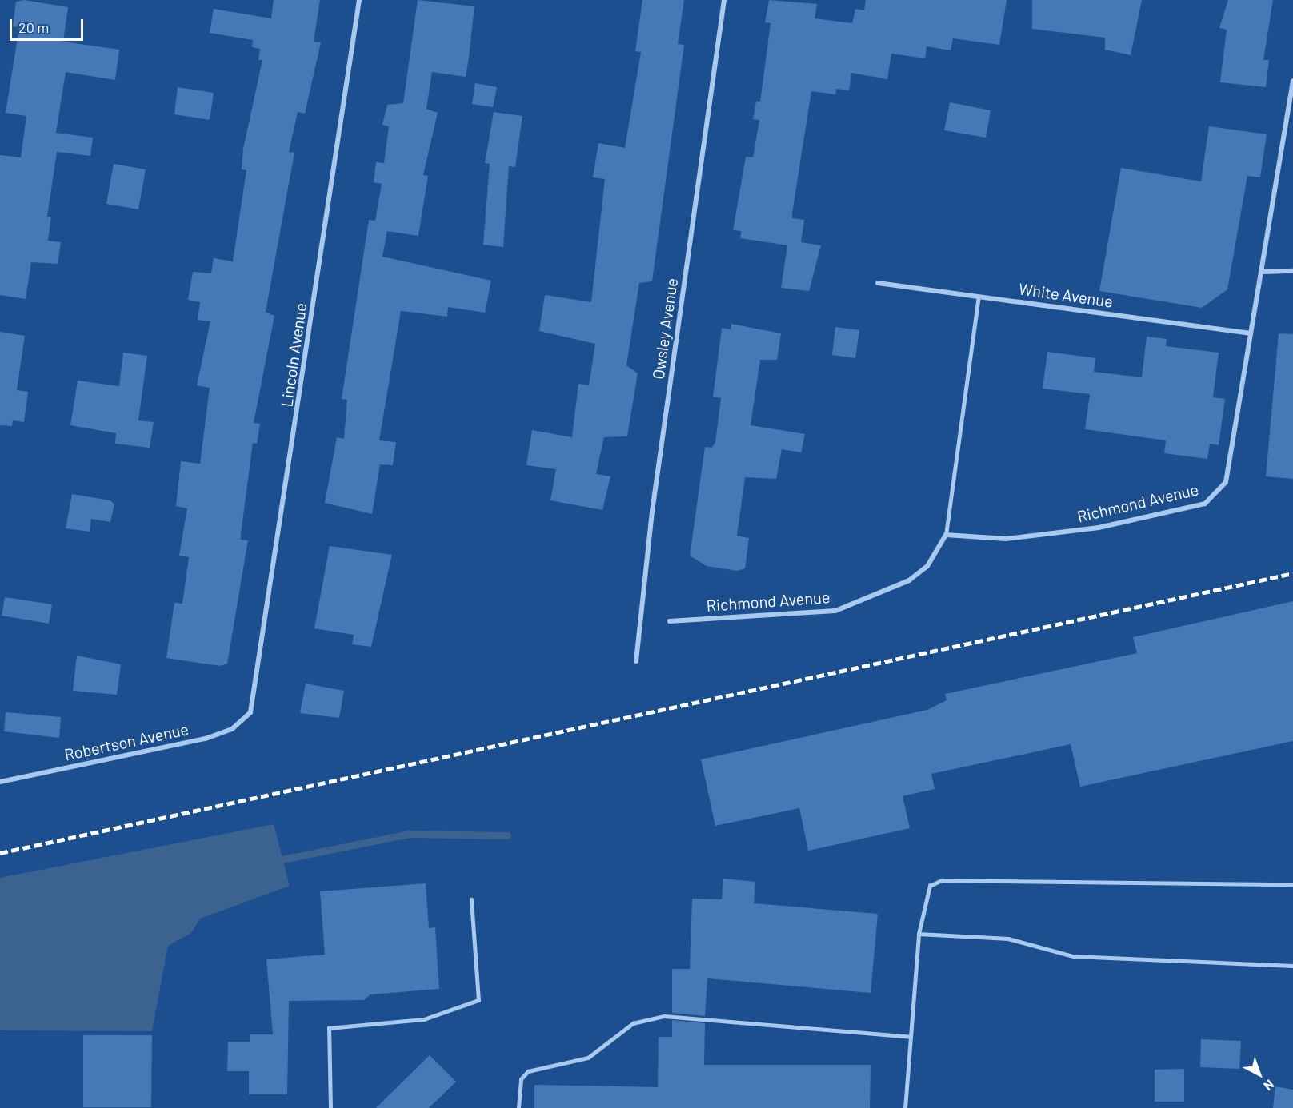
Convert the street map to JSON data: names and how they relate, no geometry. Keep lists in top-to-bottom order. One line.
{"streets":{"street":["White Avenue","Owsley Avenue","Lincoln Avenue","Richmond Avenue","Robertson Avenue"]},"crossings":[["White Avenue","Richmond Avenue"],["Lincoln Avenue","Robertson Avenue"]],"scale_bar":"20 m","north":"bottom right"}
